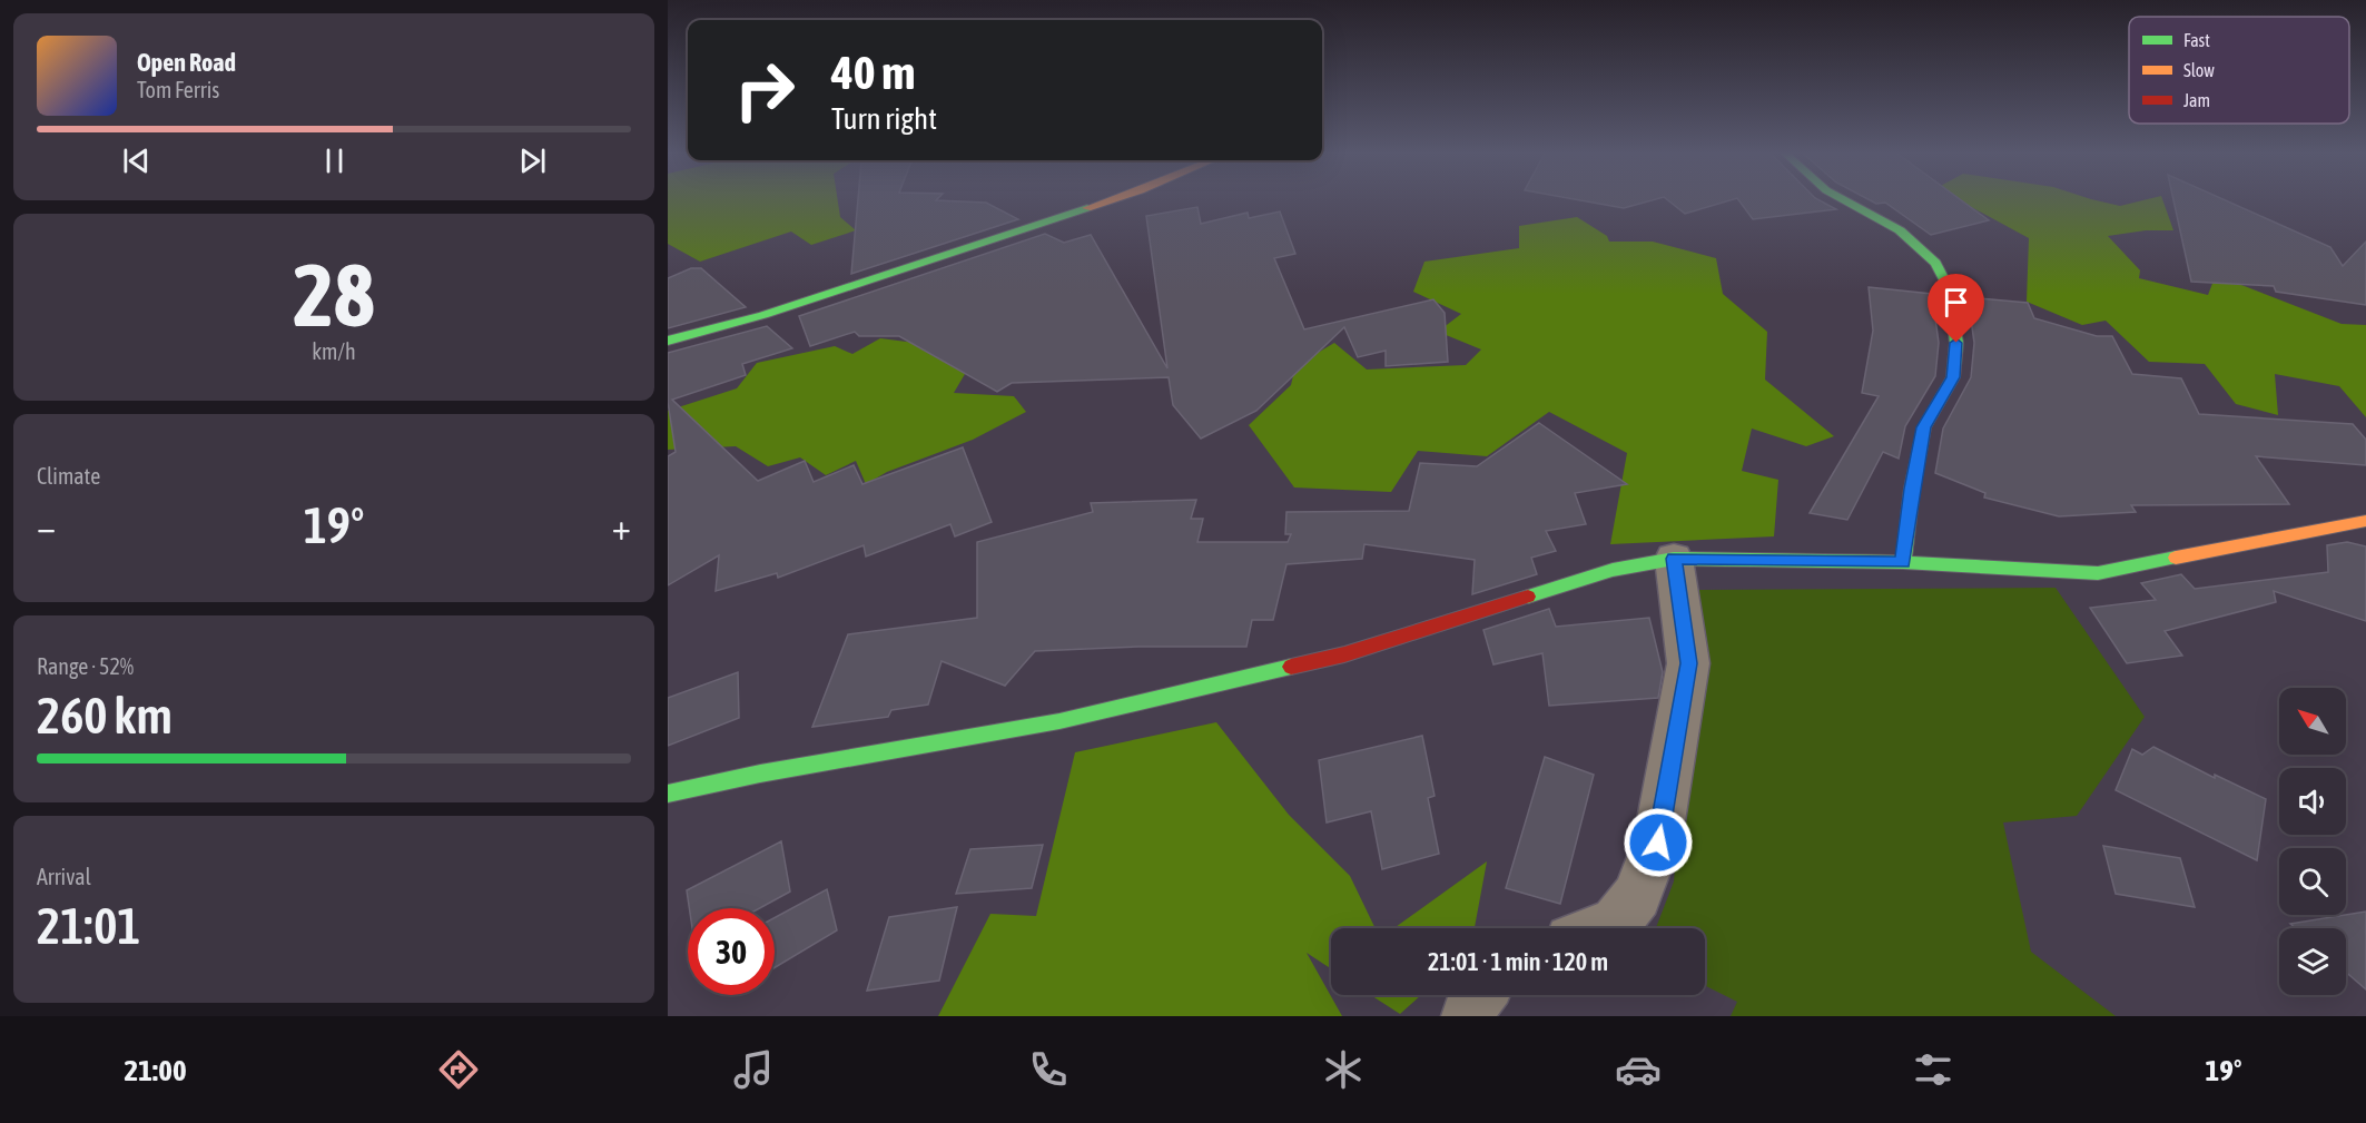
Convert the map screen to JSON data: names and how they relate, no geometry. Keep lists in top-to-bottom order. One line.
{"legend":["Fast","Slow","Jam"],"north":"top left","page":{"turn":["40 m","Turn right"],"song":["Open Road","Tom Ferris"],"tile":[["28","km/h"],"Climate",["Range · 52%","260 km"],["Arrival","21:01"]],"heat":["−","19°","+"],"limit":"30","trip":"21:01 · 1 min · 120 m","tabs":["21:00","19°"]}}
